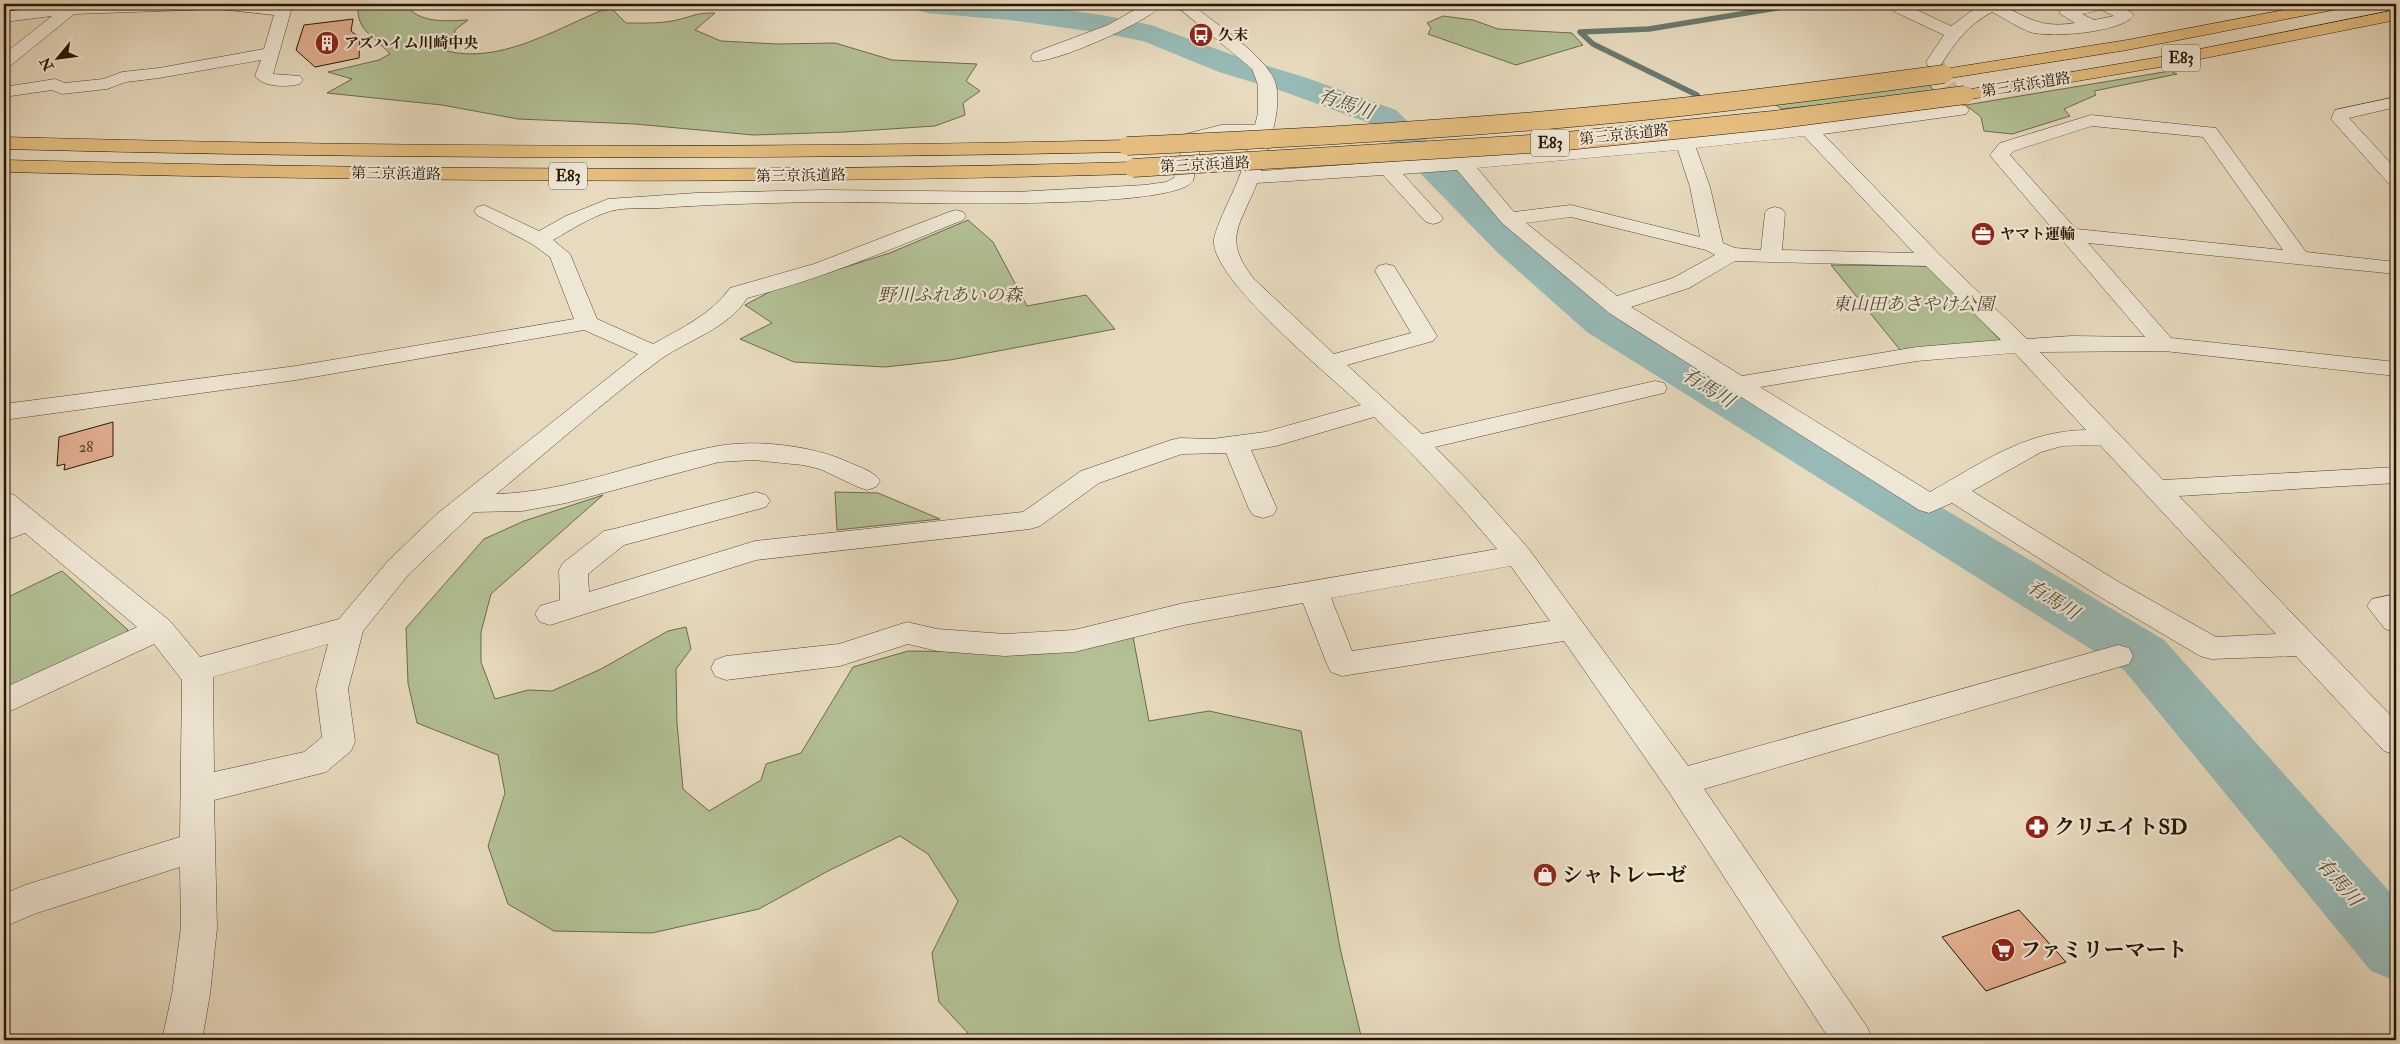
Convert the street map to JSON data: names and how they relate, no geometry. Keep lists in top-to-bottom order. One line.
{"streets":{"highway":["E83","第三京浜道路"]},"water":["有馬川"],"parks":["野川ふれあいの森","東山田あさやけ公園"],"places":{"bus stop":["久末"],"building":["アズハイム川崎中央"],"office":["ヤマト運輸"],"pharmacy":["クリエイトSD"],"shop":["シャトレーゼ"],"supermarket":["ファミリーマート"]},"house_numbers":["28"],"north":"bottom left"}
